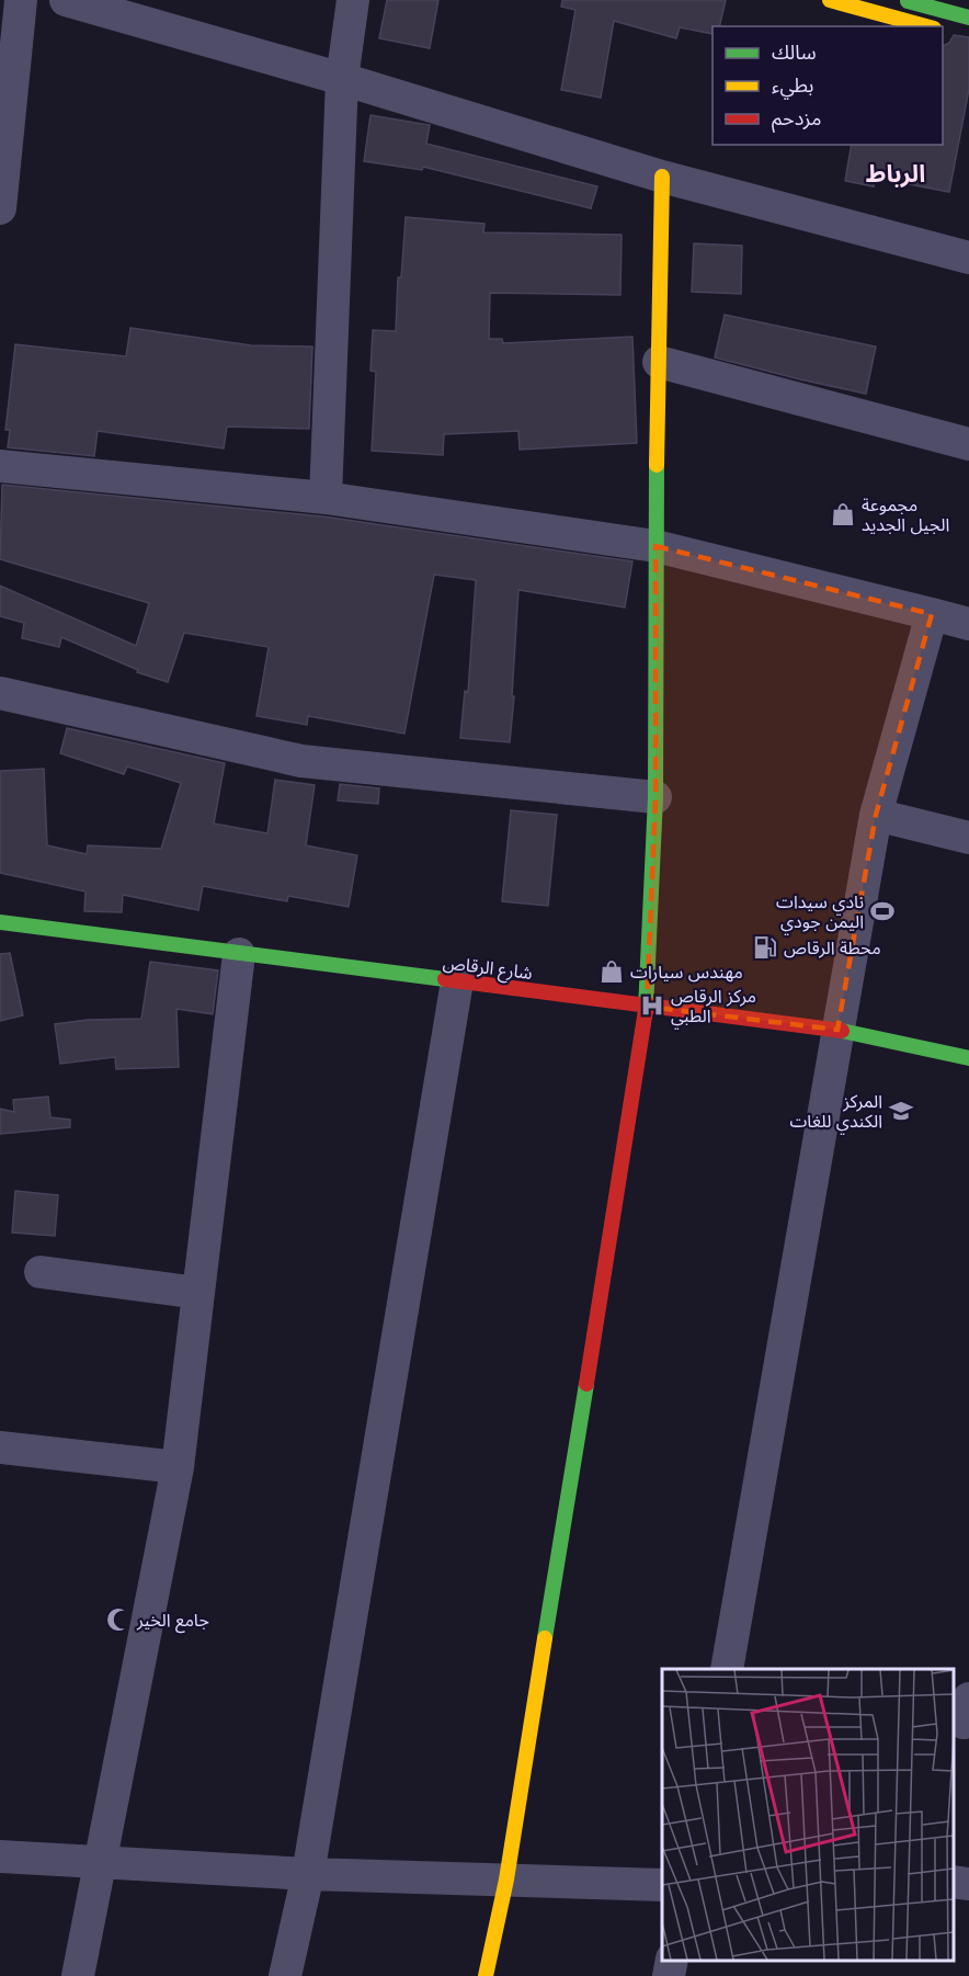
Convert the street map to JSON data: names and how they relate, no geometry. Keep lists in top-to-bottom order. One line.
{"streets":{"street":["شارع الرقاص"]},"districts":["الرباط"],"places":{"shop":["مجموعة الجيل الجديد","مهندس سيارات"],"sports":["نادي سيدات اليمن جودي"],"fuel station":["محطة الرقاص"],"hospital":["مركز الرقاص الطبي"],"school or university":["المركز الكندي للغات"],"mosque":["جامع الخير"]},"legend":["سالك","بطيء","مزدحم"]}
